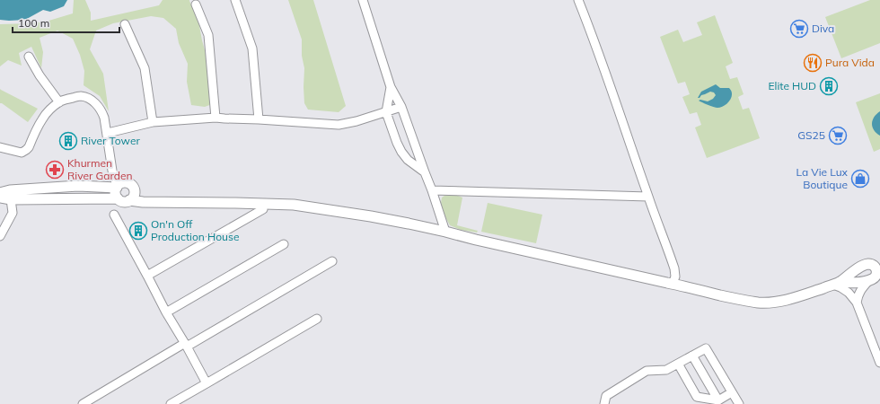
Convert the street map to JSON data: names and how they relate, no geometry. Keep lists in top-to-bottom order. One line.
{"places":{"supermarket":["Diva","GS25"],"restaurant":["Pura Vida"],"building":["Elite HUD","River Tower","On'n Off Production House"],"pharmacy":["Khurmen River Garden"],"shop":["La Vie Lux Boutique"]},"scale_bar":"100 m"}
